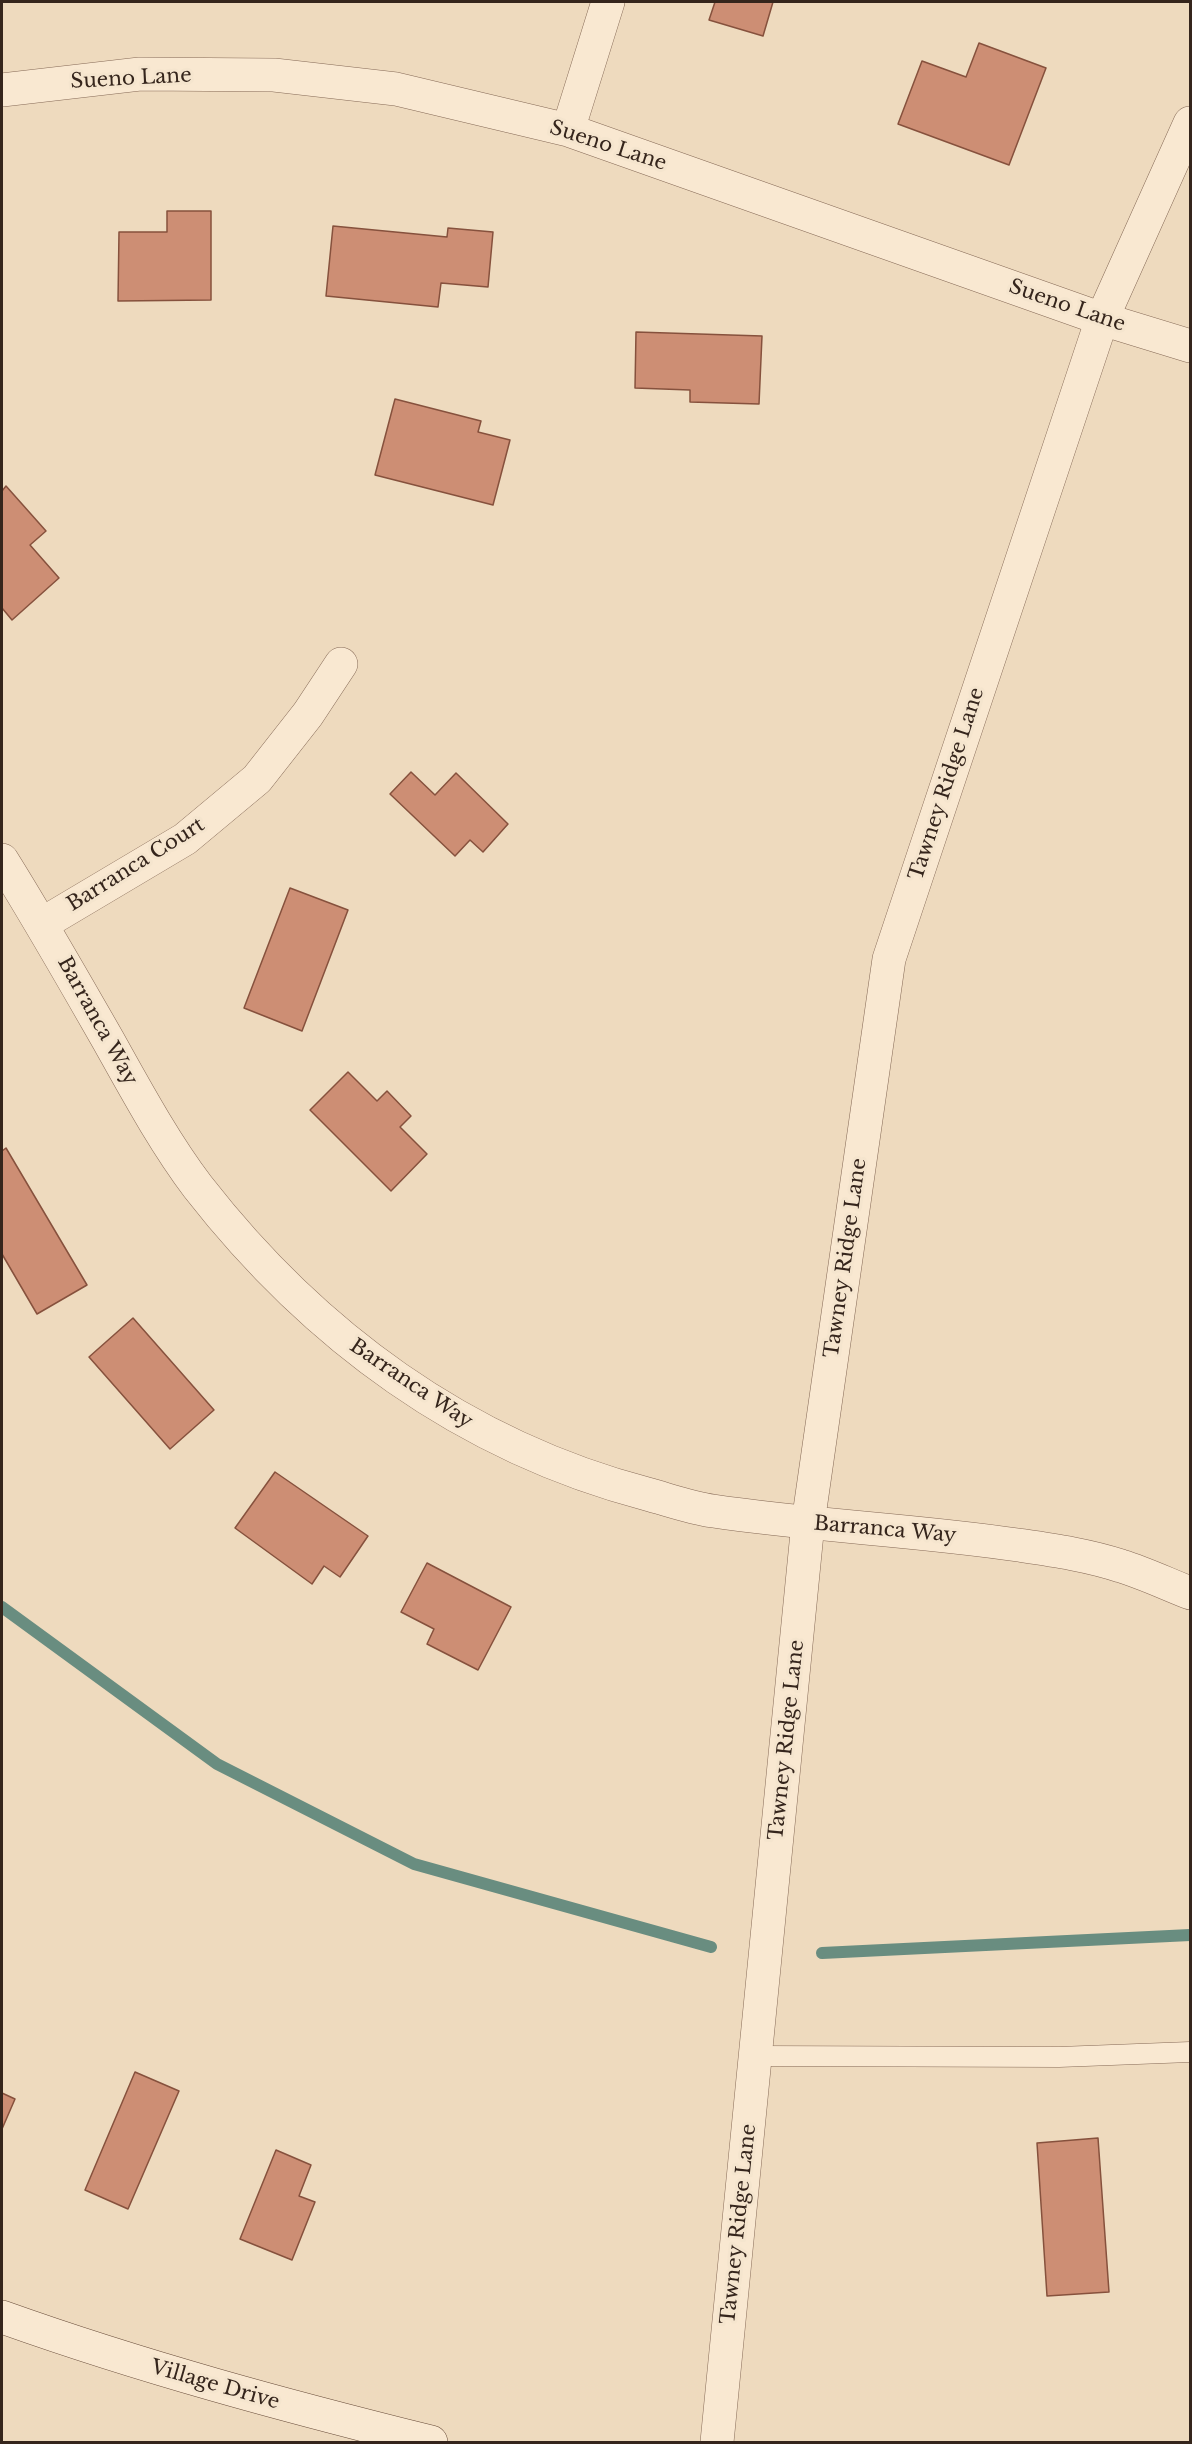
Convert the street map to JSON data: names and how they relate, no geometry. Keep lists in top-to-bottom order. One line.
{"streets":{"street":["Sueno Lane","Tawney Ridge Lane","Barranca Court","Barranca Way","Village Drive"]},"crossings":[["Sueno Lane","Tawney Ridge Lane"],["Tawney Ridge Lane","Barranca Way"],["Barranca Court","Barranca Way"]]}
